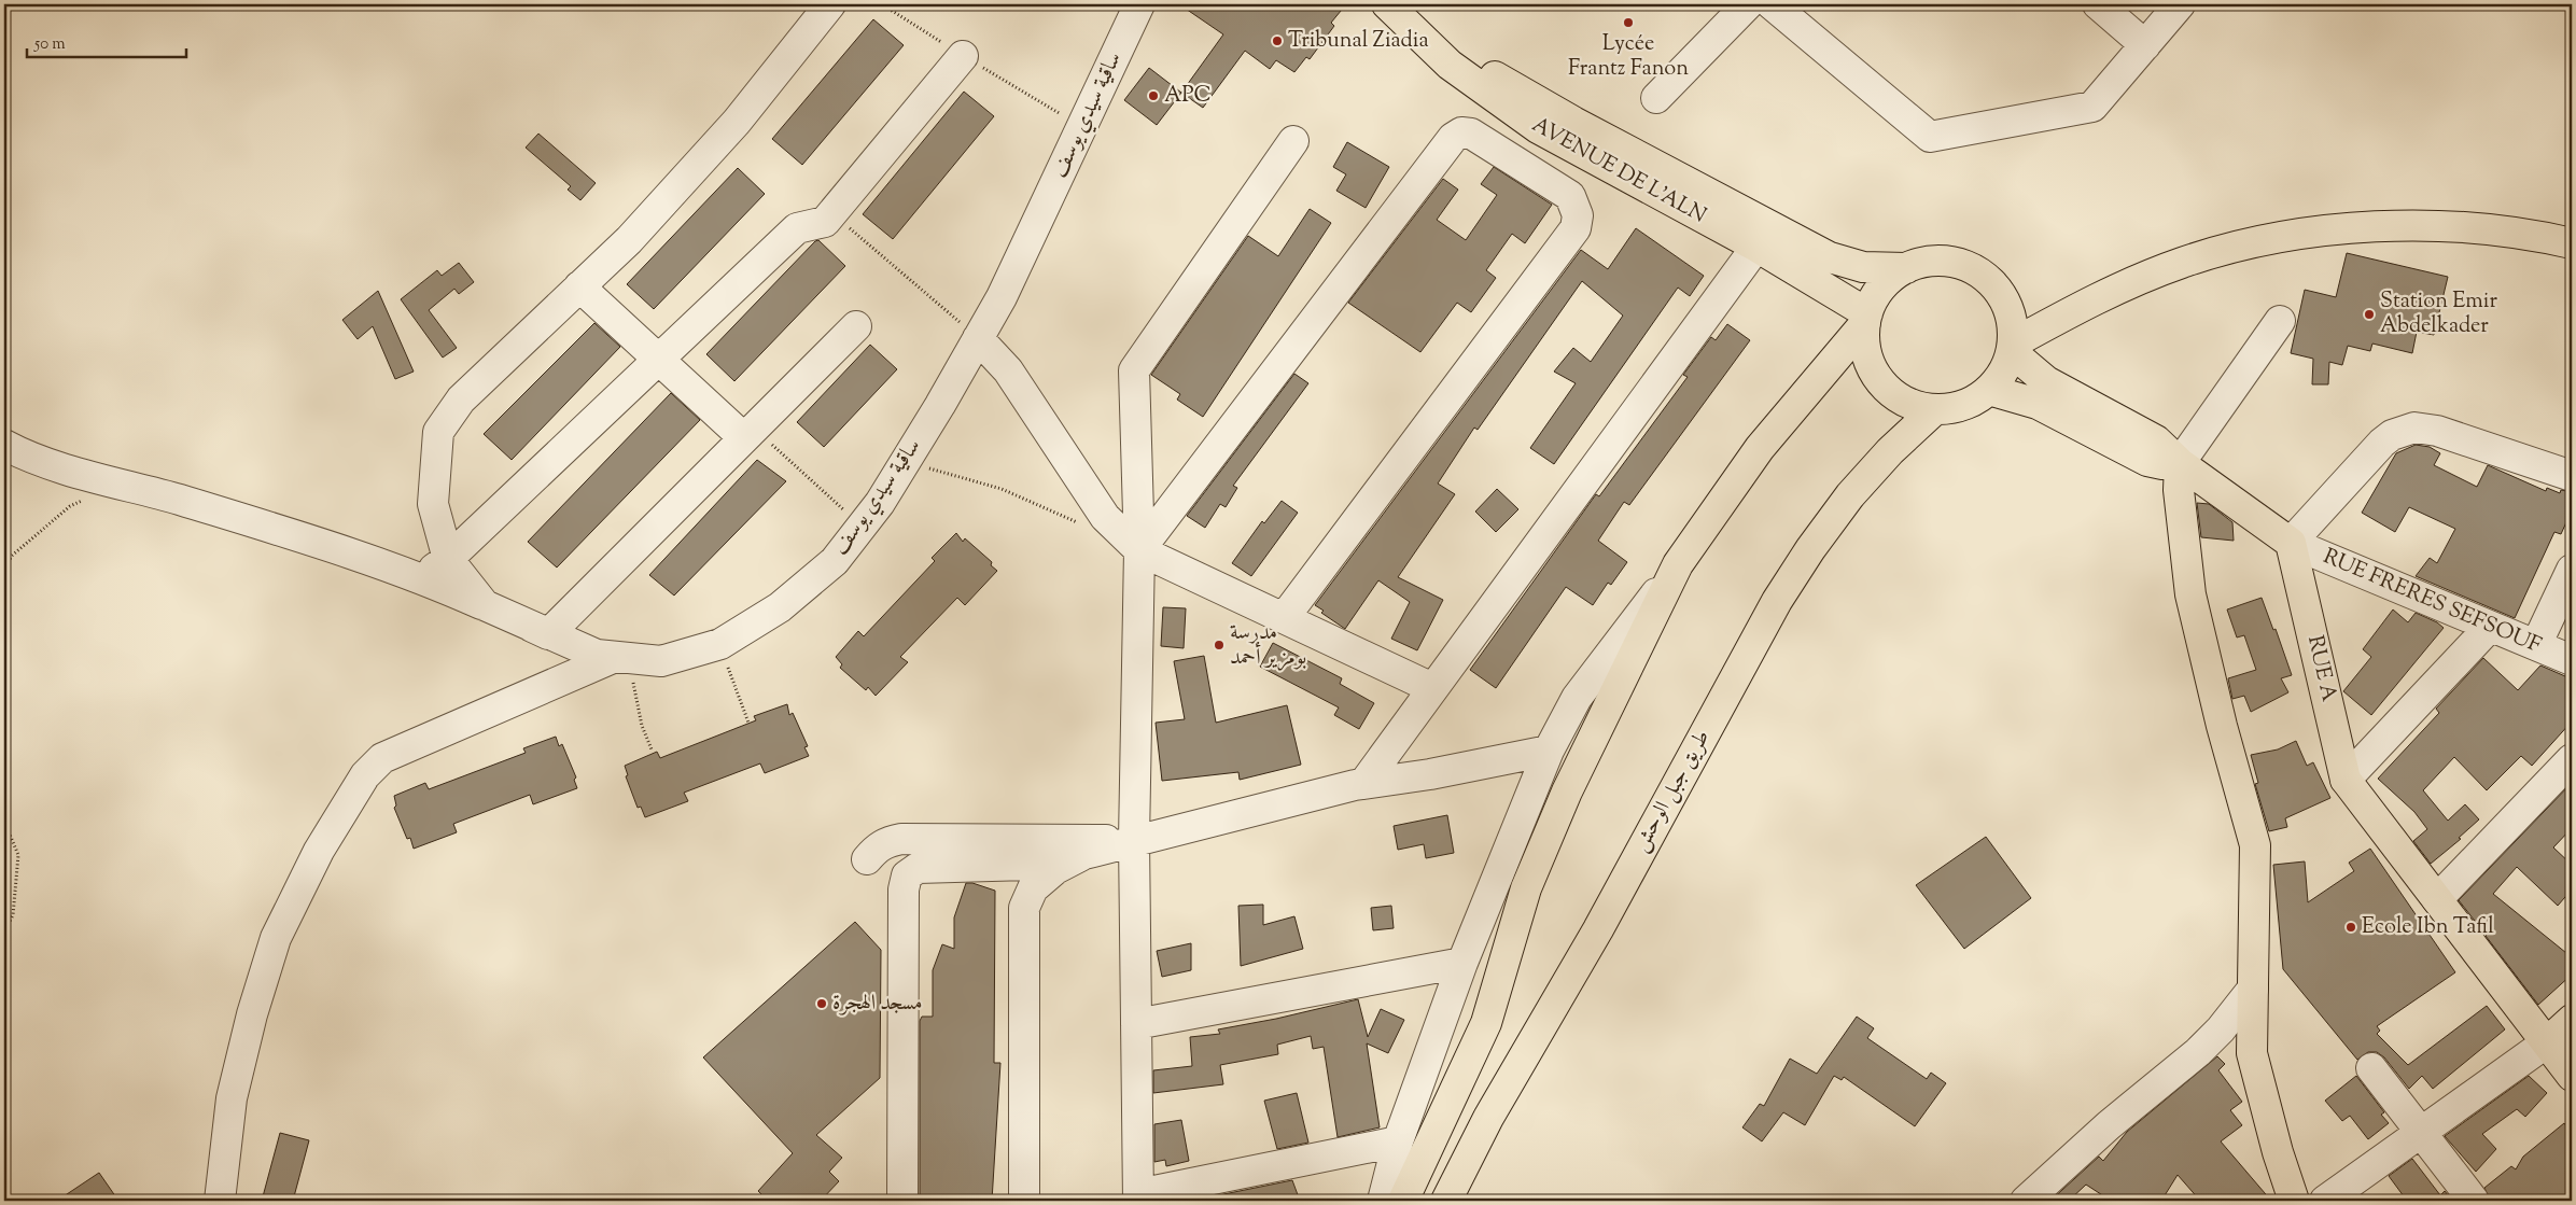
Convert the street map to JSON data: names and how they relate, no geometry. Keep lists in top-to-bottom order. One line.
{"streets":{"main road":["AVENUE DE L'ALN","RUE A","طريق جبل الوحش"],"street":["ساقية سيدي يوسف","RUE FRERES SEFSOUF"]},"crossings":[["AVENUE DE L'ALN","طريق جبل الوحش"],["RUE FRERES SEFSOUF","RUE A"]],"places":["Lycée Frantz Fanon","Tribunal Ziadia","APC","Station Emir Abdelkader","مدرسة بومزير أحمد","Ecole Ibn Tafil","مسجد الهجرة"],"scale_bar":"50 m"}
